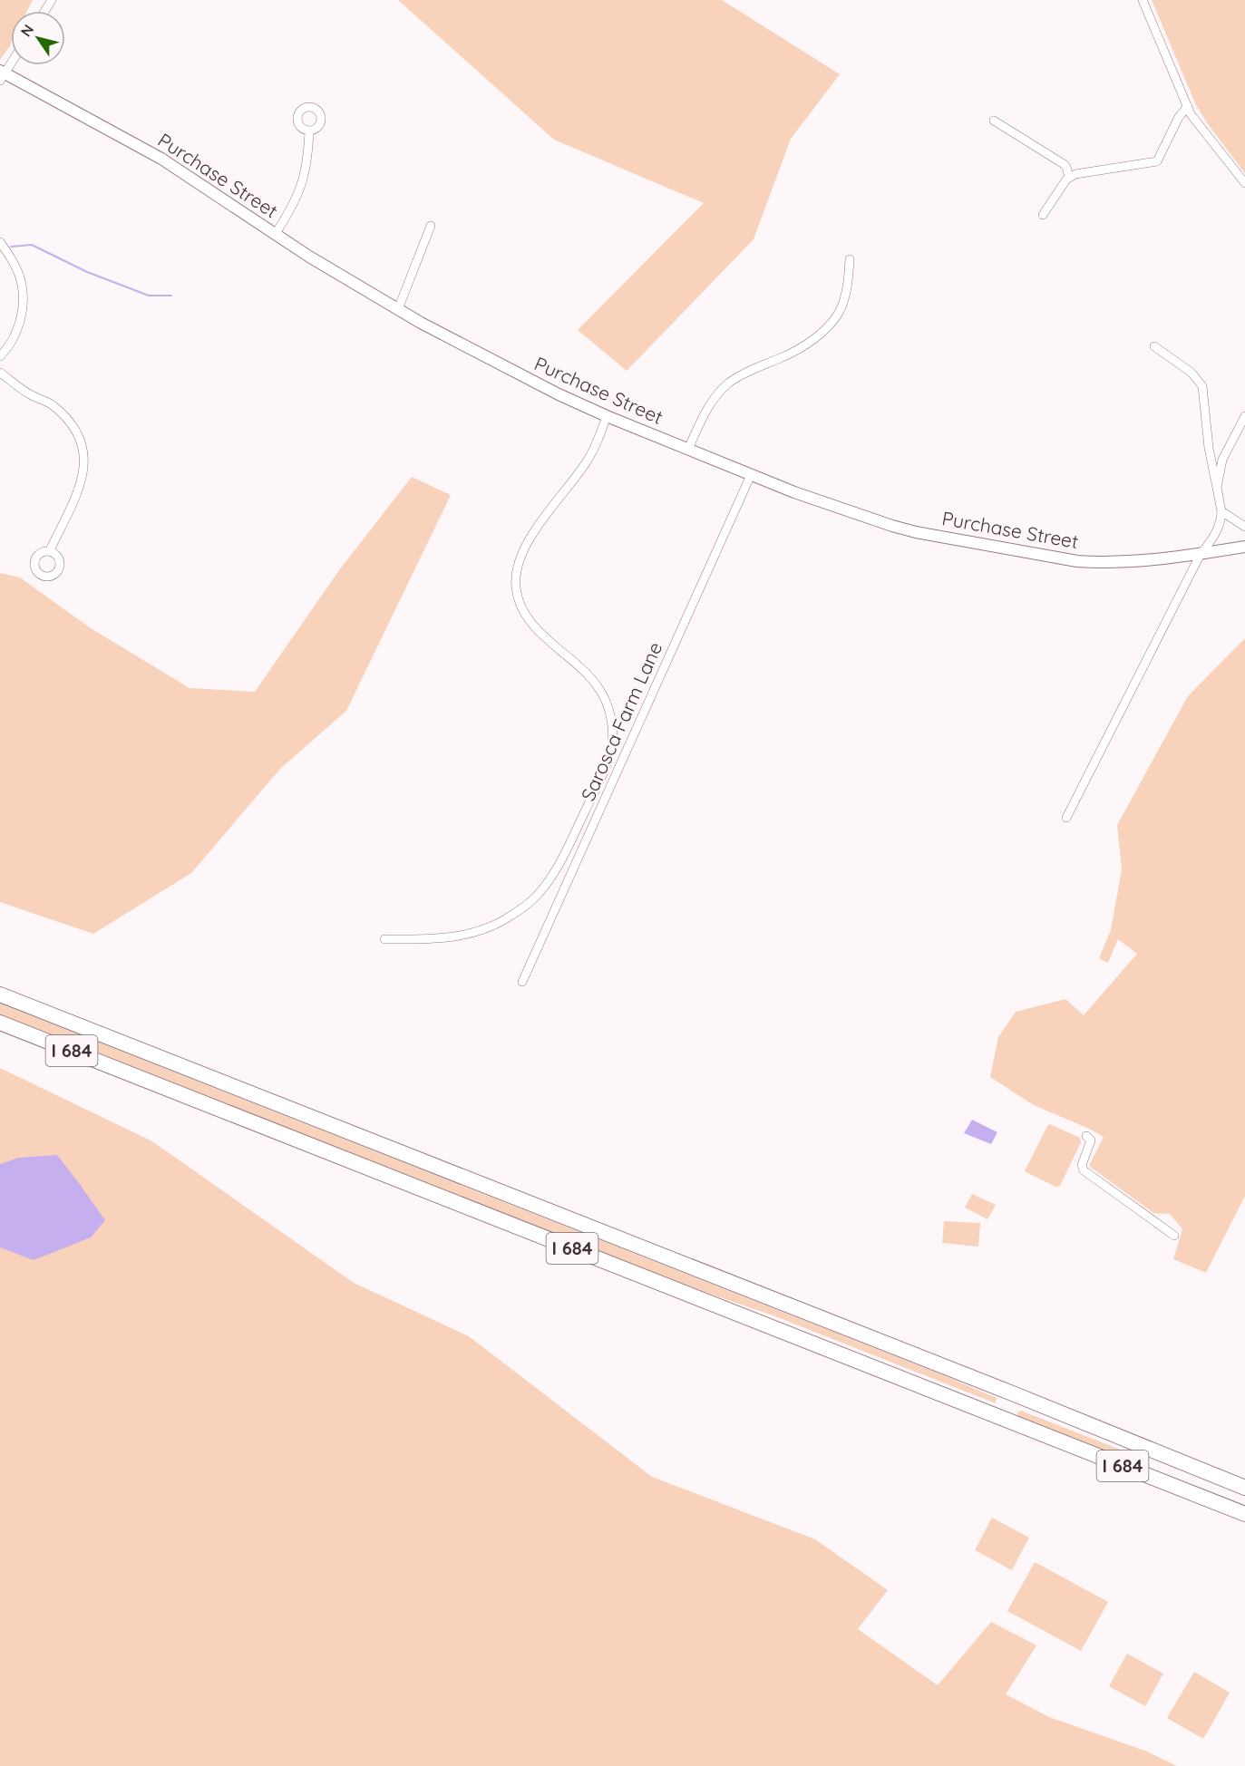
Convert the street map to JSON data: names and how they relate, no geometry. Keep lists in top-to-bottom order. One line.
{"streets":{"highway":["I 684"],"main road":["Purchase Street"],"street":["Sarosca Farm Lane"]},"crossings":[["Purchase Street","Sarosca Farm Lane"]],"north":"top left"}
